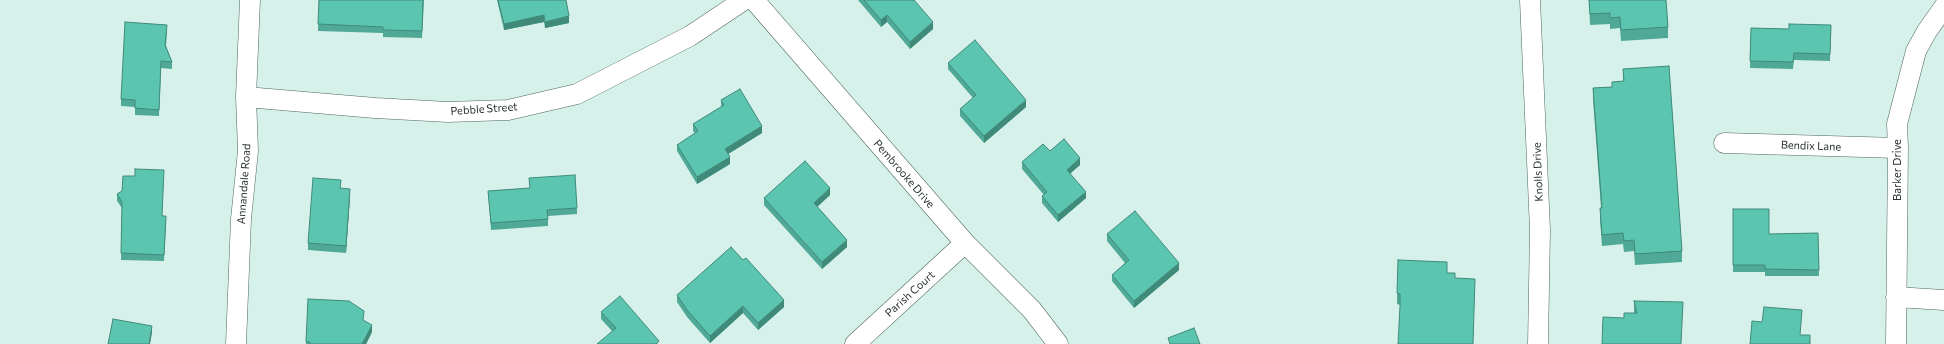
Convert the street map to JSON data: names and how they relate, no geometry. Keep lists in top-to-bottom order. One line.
{"streets":{"street":["Pebble Street","Bendix Lane","Barker Drive","Knolls Drive","Pembrooke Drive","Annandale Road","Parish Court"]},"crossings":[["Pebble Street","Annandale Road"],["Bendix Lane","Barker Drive"],["Pembrooke Drive","Parish Court"]]}
